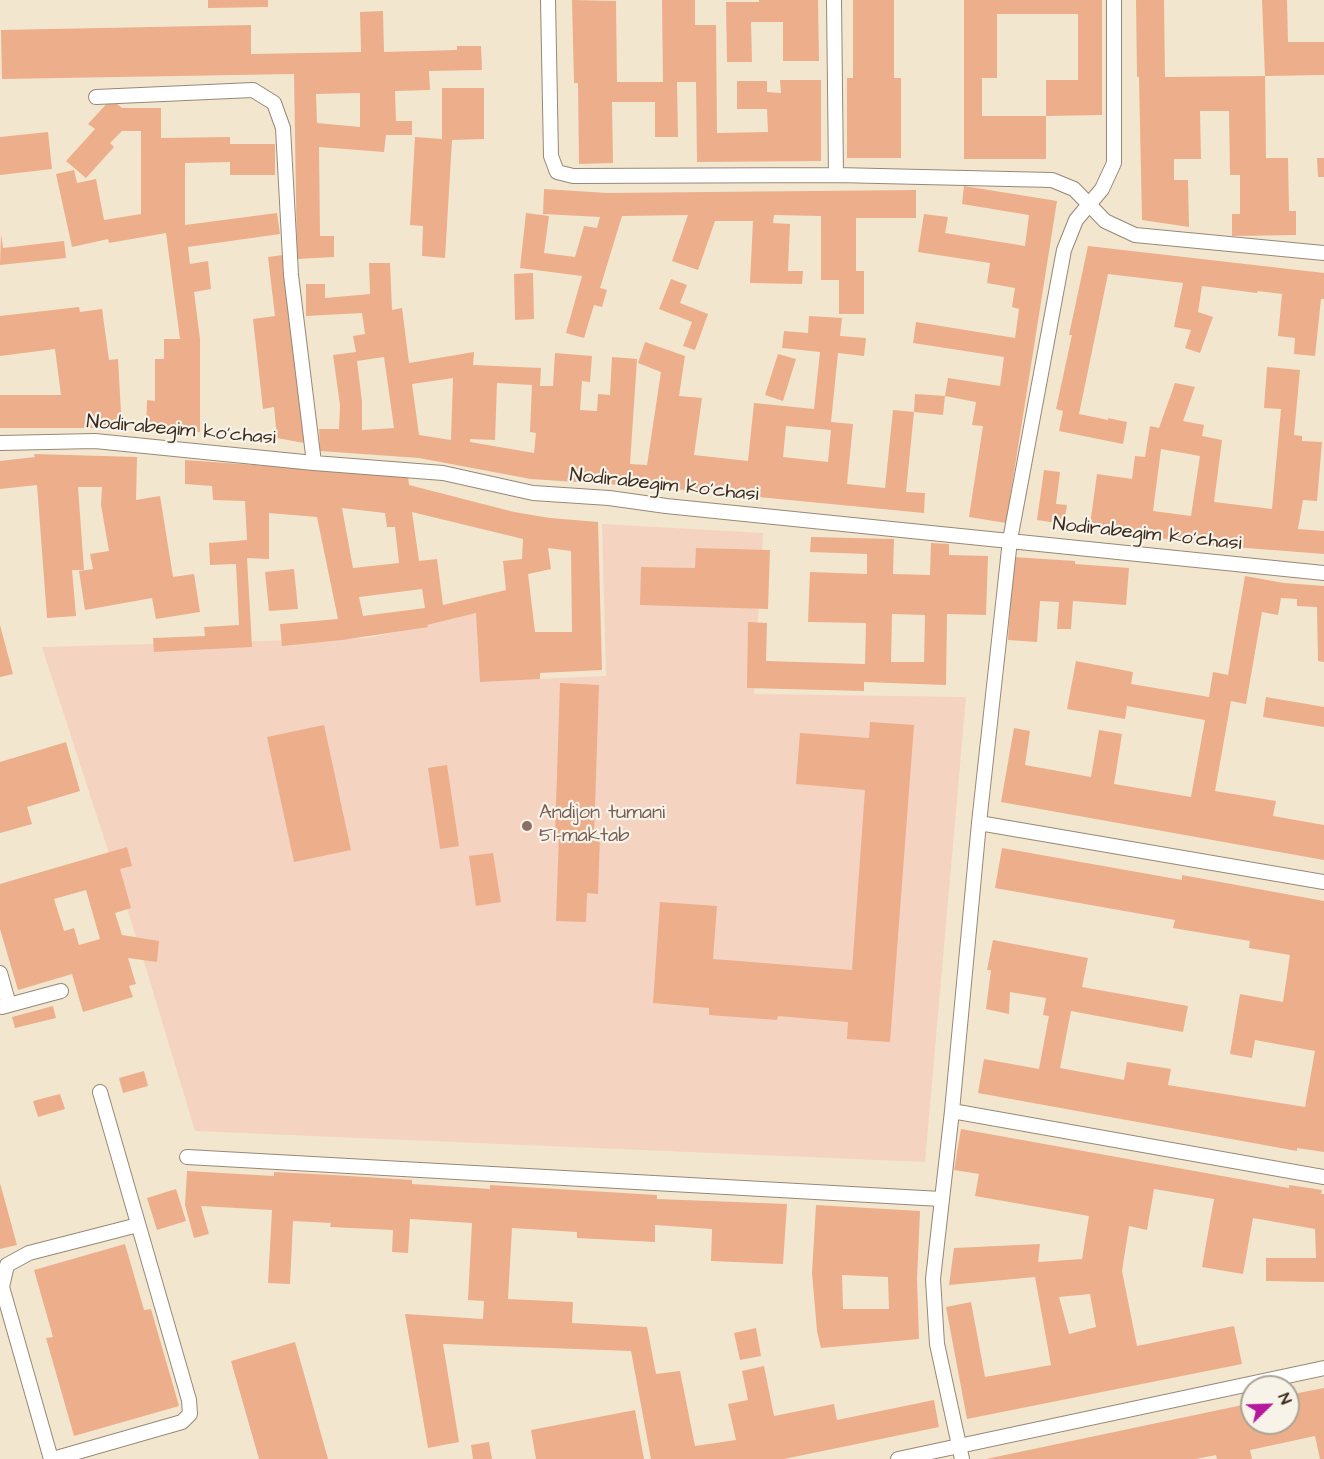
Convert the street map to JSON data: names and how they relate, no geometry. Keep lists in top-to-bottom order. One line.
{"streets":{"lane":["Nodirabegim ko'chasi"]},"places":["Andijon tumani 51-maktab"],"north":"top right"}
